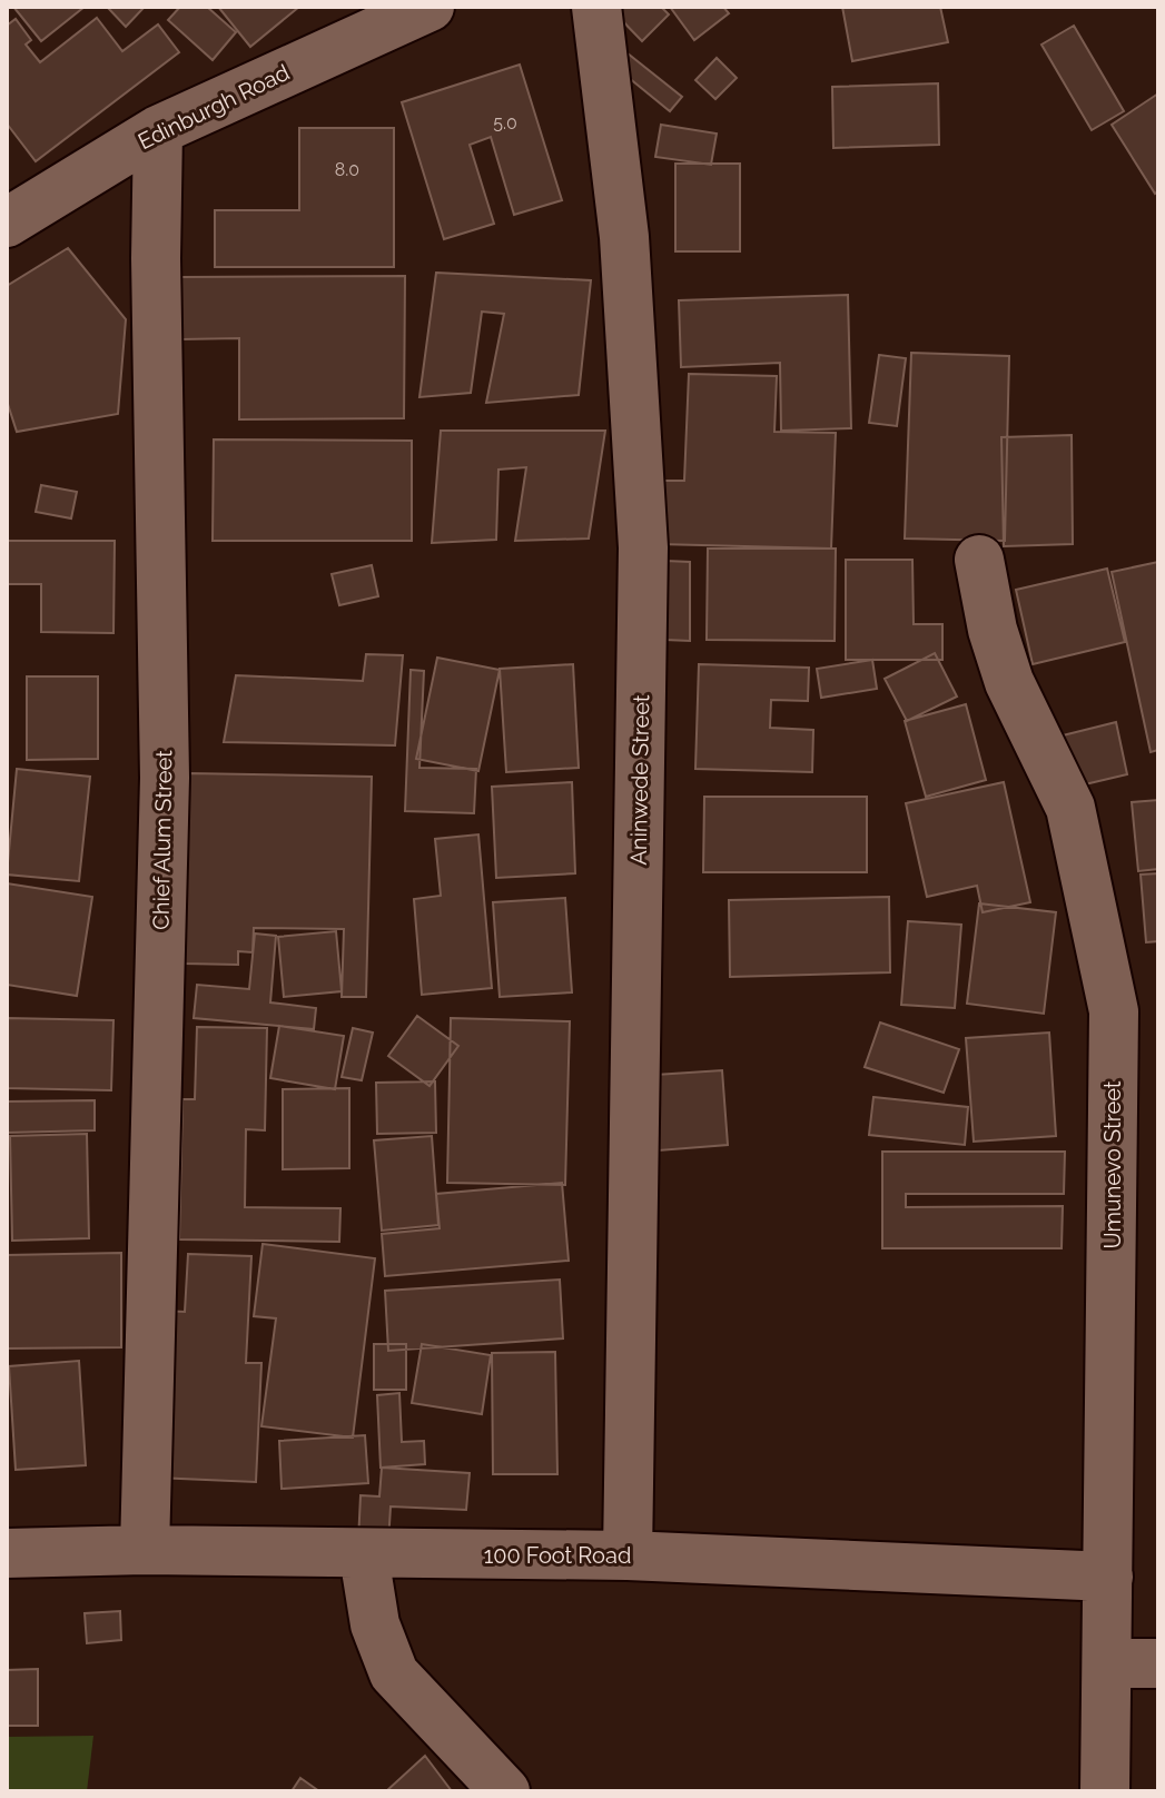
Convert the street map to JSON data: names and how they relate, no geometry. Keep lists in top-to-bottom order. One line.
{"streets":{"street":["Edinburgh Road","Aninwede Street","Chief Alum Street","Umunevo Street","100 Foot Road"]},"crossings":[["Edinburgh Road","Chief Alum Street"],["Aninwede Street","100 Foot Road"],["Chief Alum Street","100 Foot Road"],["Umunevo Street","100 Foot Road"]],"house_numbers":["5.0","8.0"]}
